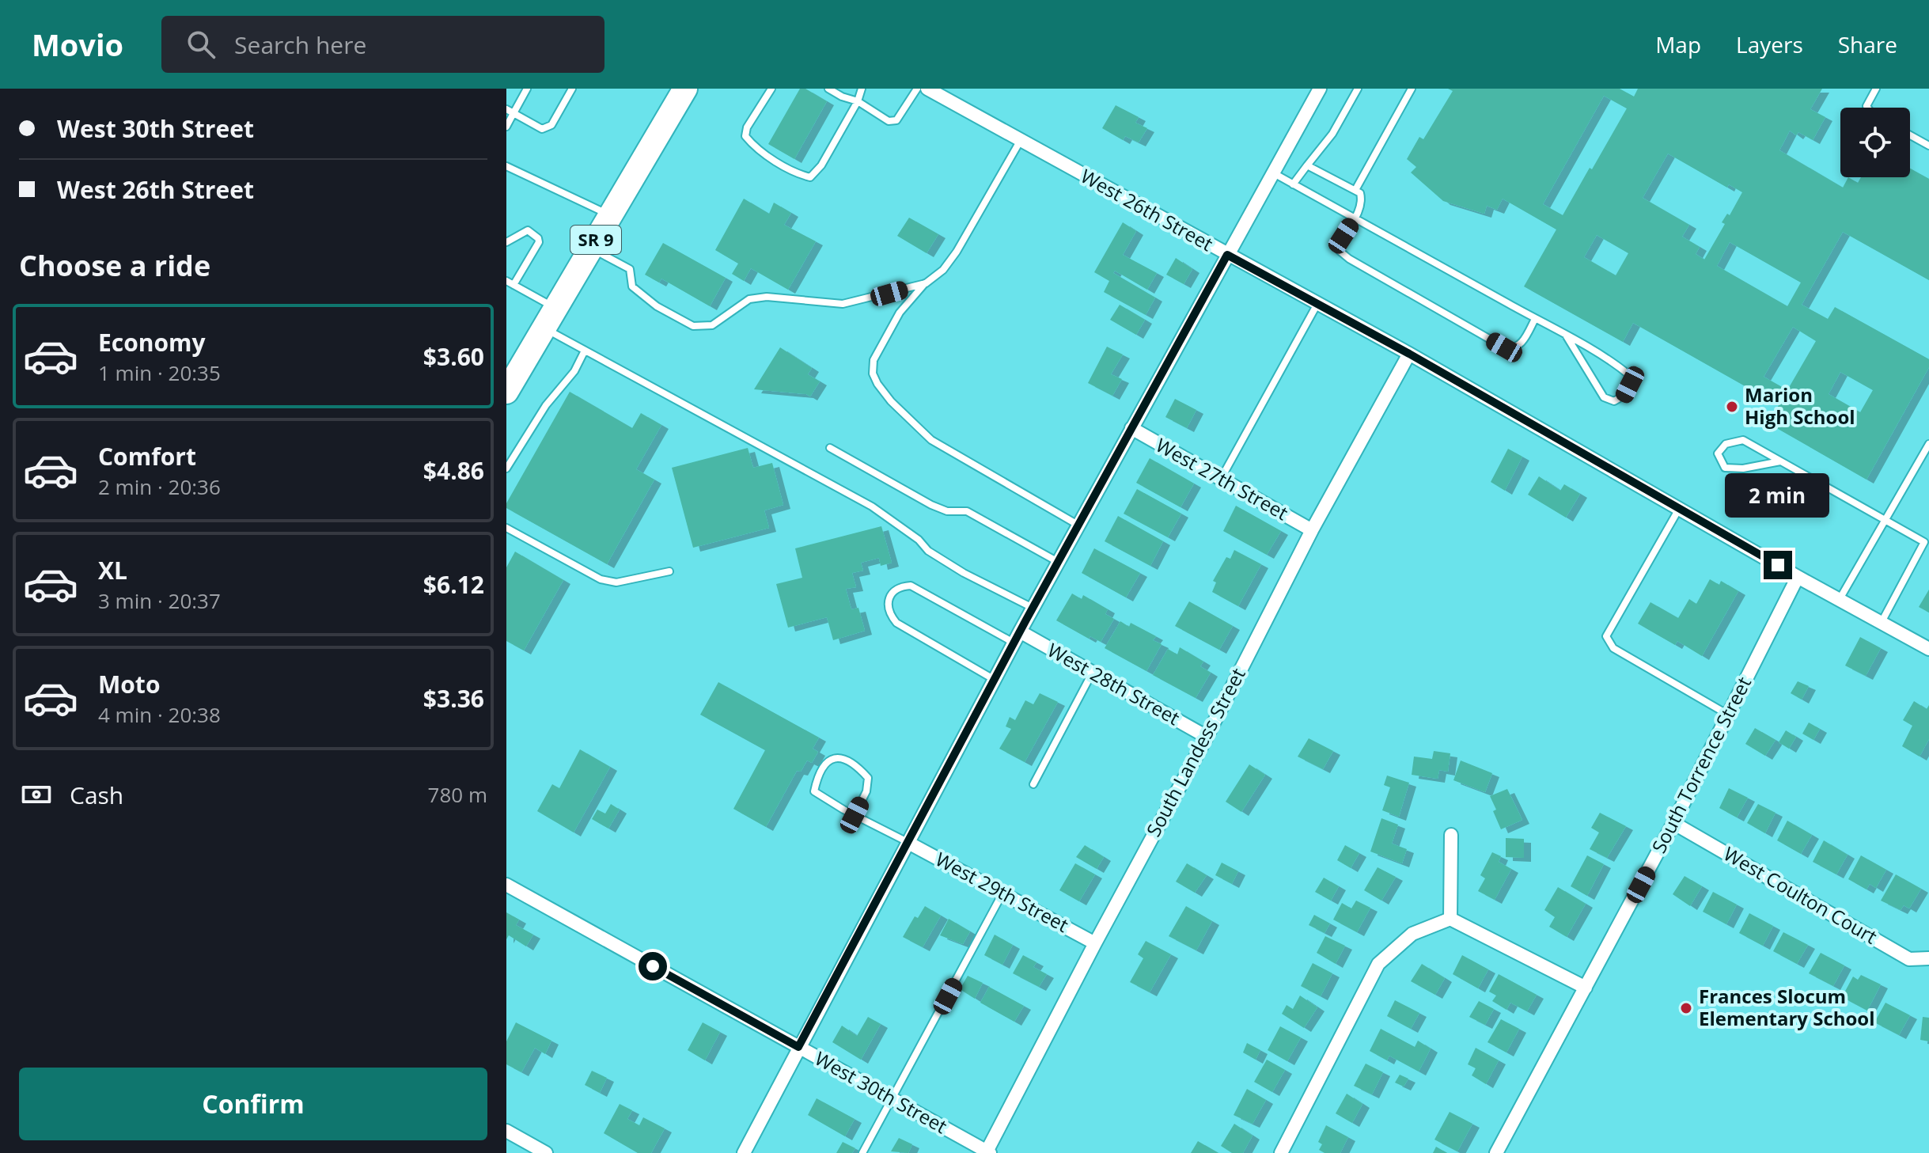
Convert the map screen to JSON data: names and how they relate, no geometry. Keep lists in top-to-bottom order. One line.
{"streets":{"highway":["SR 9"],"street":["West 26th Street","West 27th Street","West 28th Street","South Landess Street","South Torrence Street","West 29th Street","West Coulton Court","West 30th Street"]},"crossings":[["West 26th Street","South Landess Street"],["West 26th Street","South Torrence Street"],["West 27th Street","South Landess Street"],["West 28th Street","South Landess Street"],["South Landess Street","West 29th Street"],["South Landess Street","West 30th Street"],["South Torrence Street","West Coulton Court"]],"places":["Marion High School","Frances Slocum Elementary School"],"page":{"header":"Movio","search":"Search here","nav":["Map","Layers","Share"],"banner":["West 30th Street","West 26th Street"],"heading":"Choose a ride","list":[{"name":"Economy","note":"1 min · 20:35","value":"$3.60"},{"name":"Comfort","note":"2 min · 20:36","value":"$4.86"},{"name":"XL","note":"3 min · 20:37","value":"$6.12"},{"name":"Moto","note":"4 min · 20:38","value":"$3.36"}],"bubble":"2 min","pay":["Cash","780 m"],"buttons":"Confirm"}}
